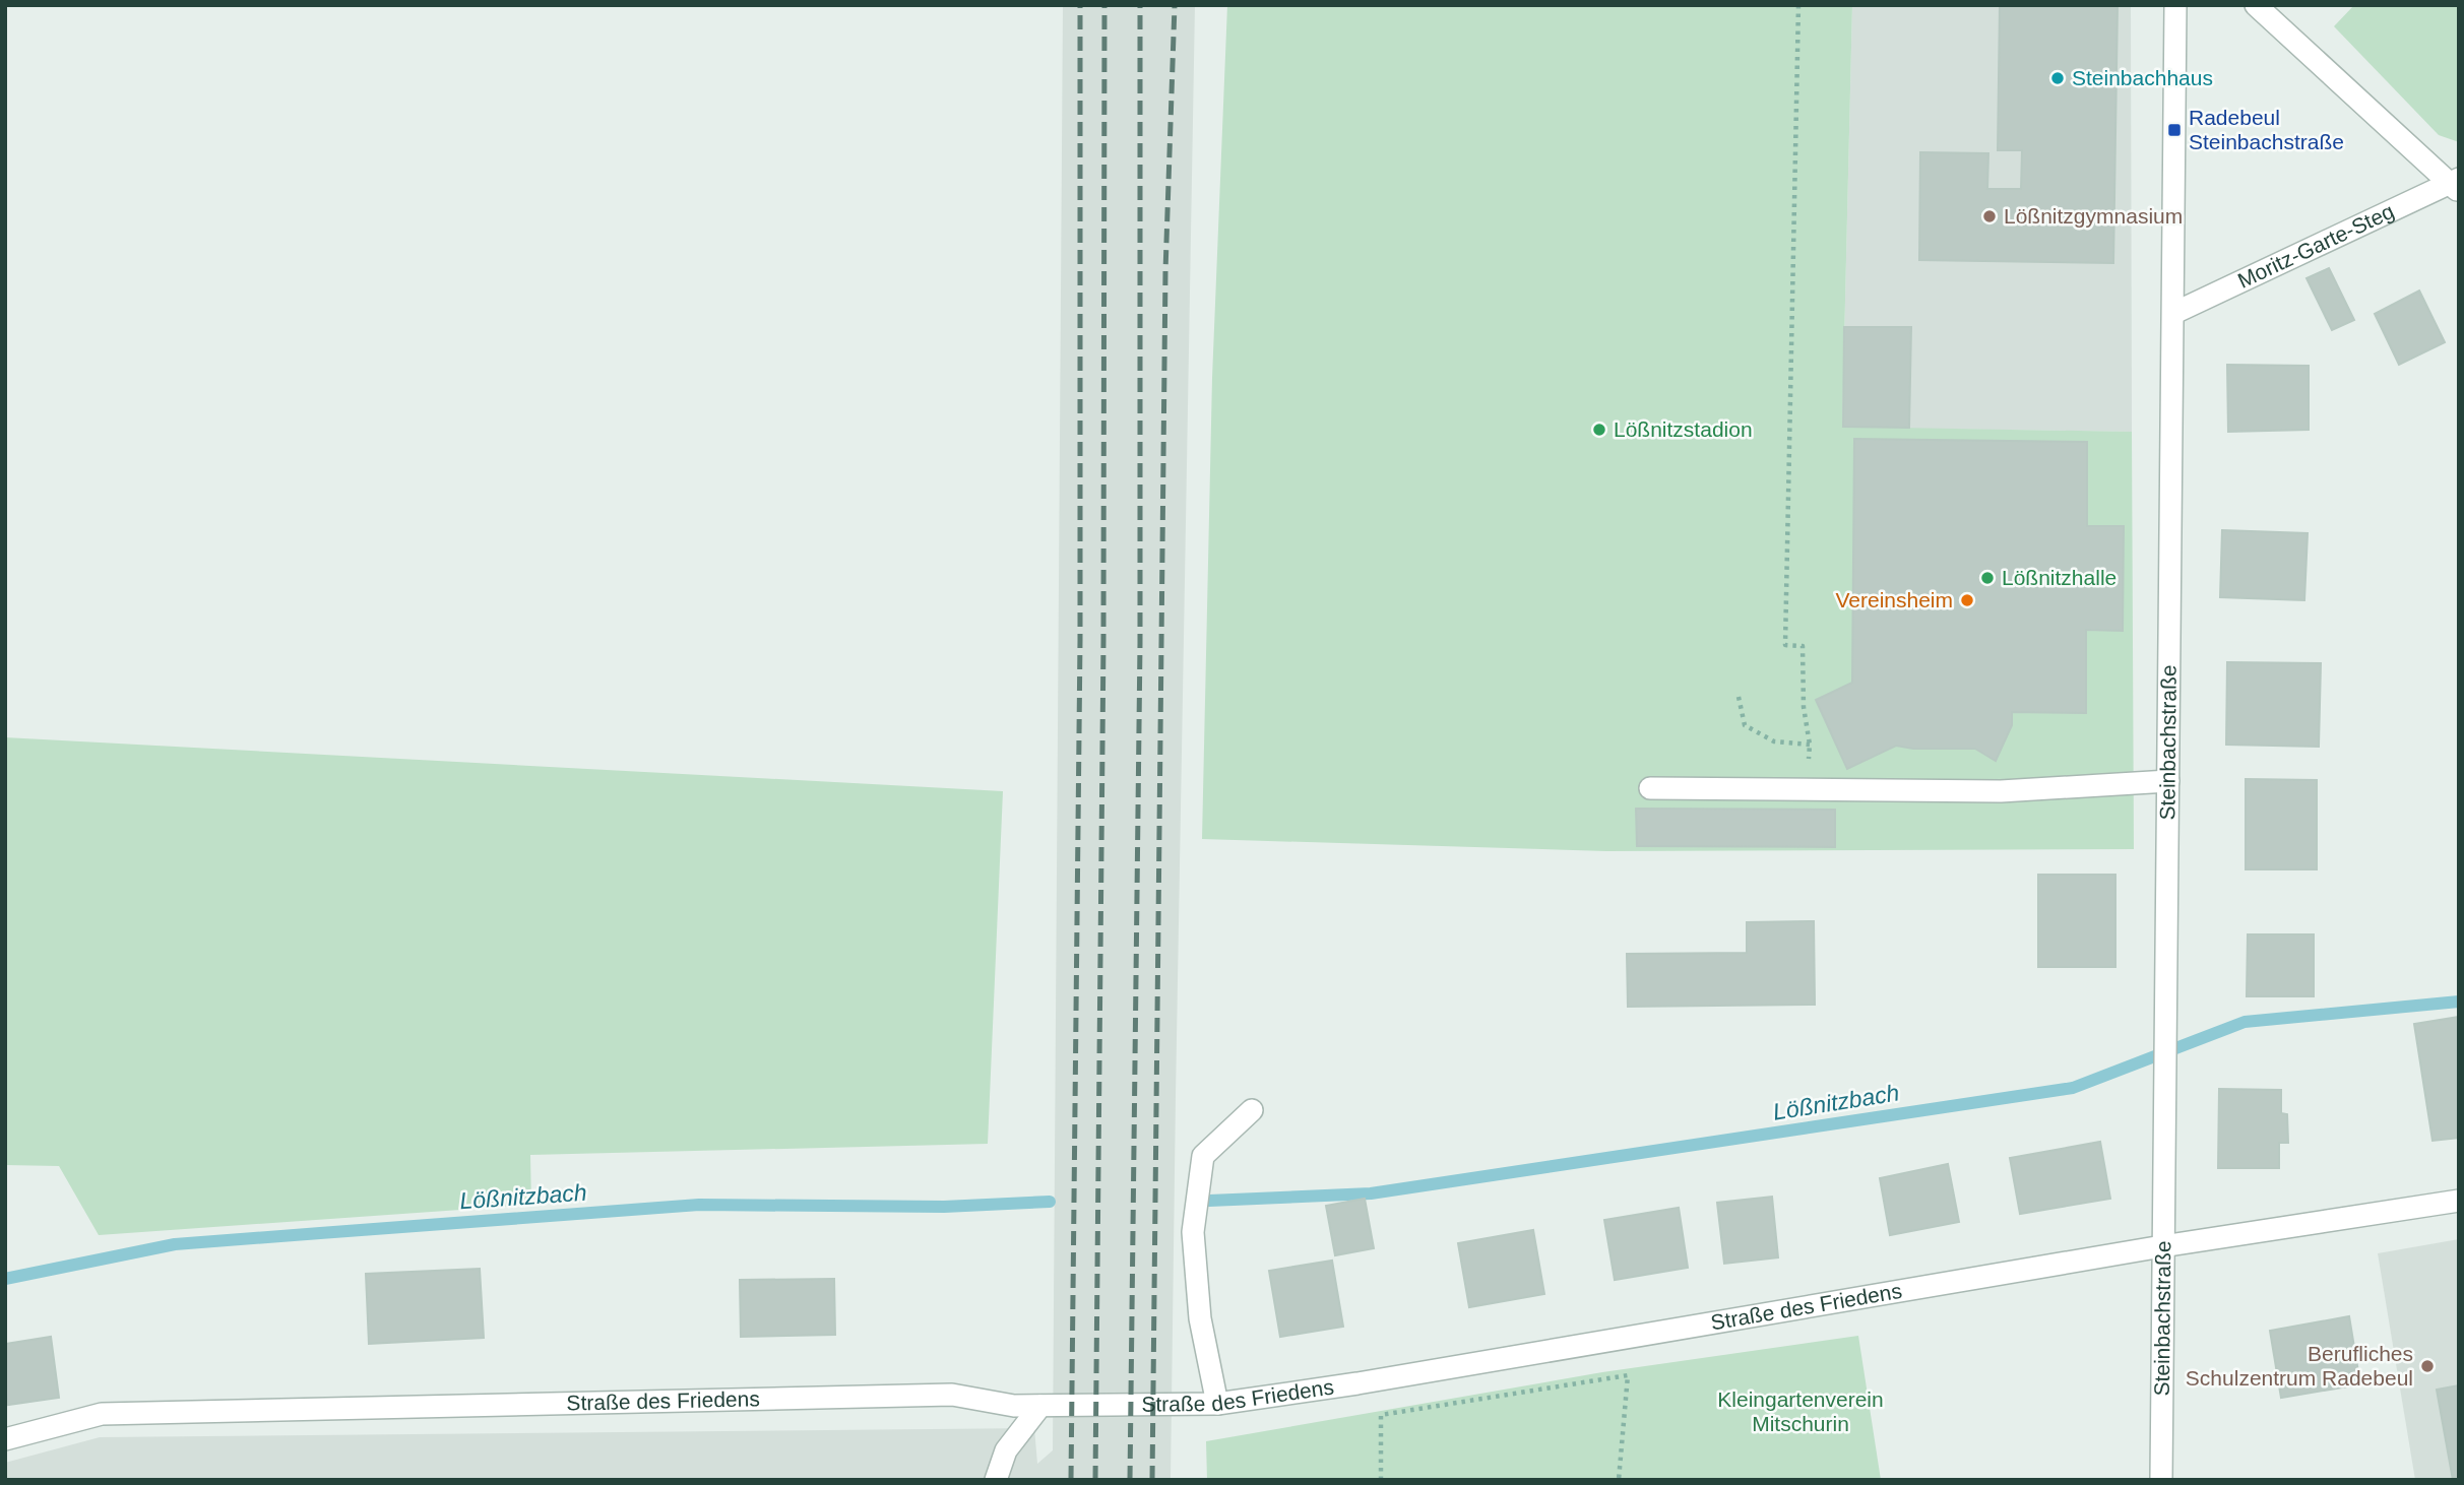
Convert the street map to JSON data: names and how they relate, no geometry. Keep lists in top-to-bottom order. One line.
{"streets":{"street":["Moritz-Garte-Steg","Steinbachstraße","Straße des Friedens"]},"crossings":[["Moritz-Garte-Steg","Steinbachstraße"],["Steinbachstraße","Straße des Friedens"]],"water":["Lößnitzbach"],"parks":["Kleingartenverein Mitschurin"],"places":{"other":["Steinbachhaus","Lößnitzgymnasium","Lößnitzstadion","Lößnitzhalle","Vereinsheim","Berufliches Schulzentrum Radebeul"],"transit":["Radebeul Steinbachstraße"]}}
